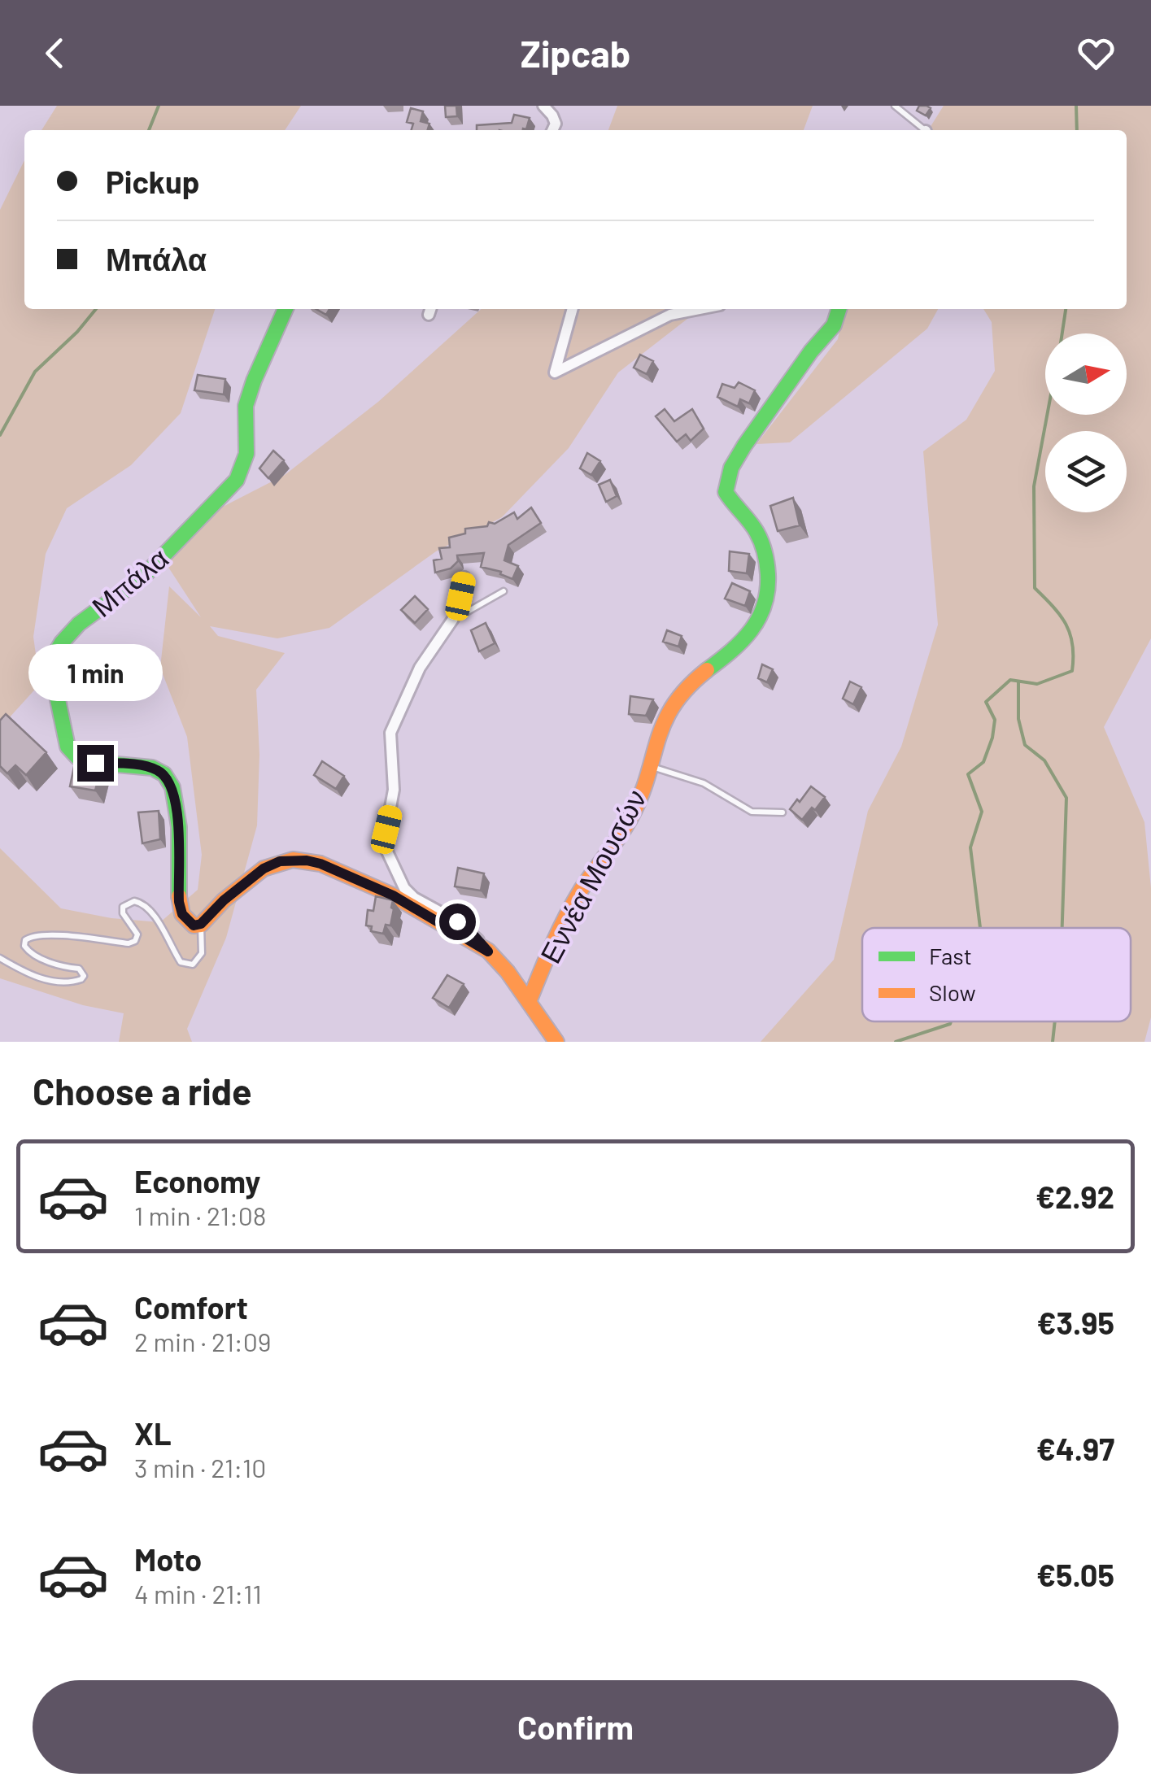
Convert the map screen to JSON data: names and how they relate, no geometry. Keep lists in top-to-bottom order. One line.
{"streets":{"street":["Μπάλα","Εννέα Μουσών"]},"legend":["Fast","Slow"],"north":"right","page":{"header":"Zipcab","banner":["Pickup","Μπάλα"],"bubble":"1 min","heading":"Choose a ride","list":[{"name":"Economy","note":"1 min · 21:08","value":"€2.92"},{"name":"Comfort","note":"2 min · 21:09","value":"€3.95"},{"name":"XL","note":"3 min · 21:10","value":"€4.97"},{"name":"Moto","note":"4 min · 21:11","value":"€5.05"}],"buttons":"Confirm"}}
